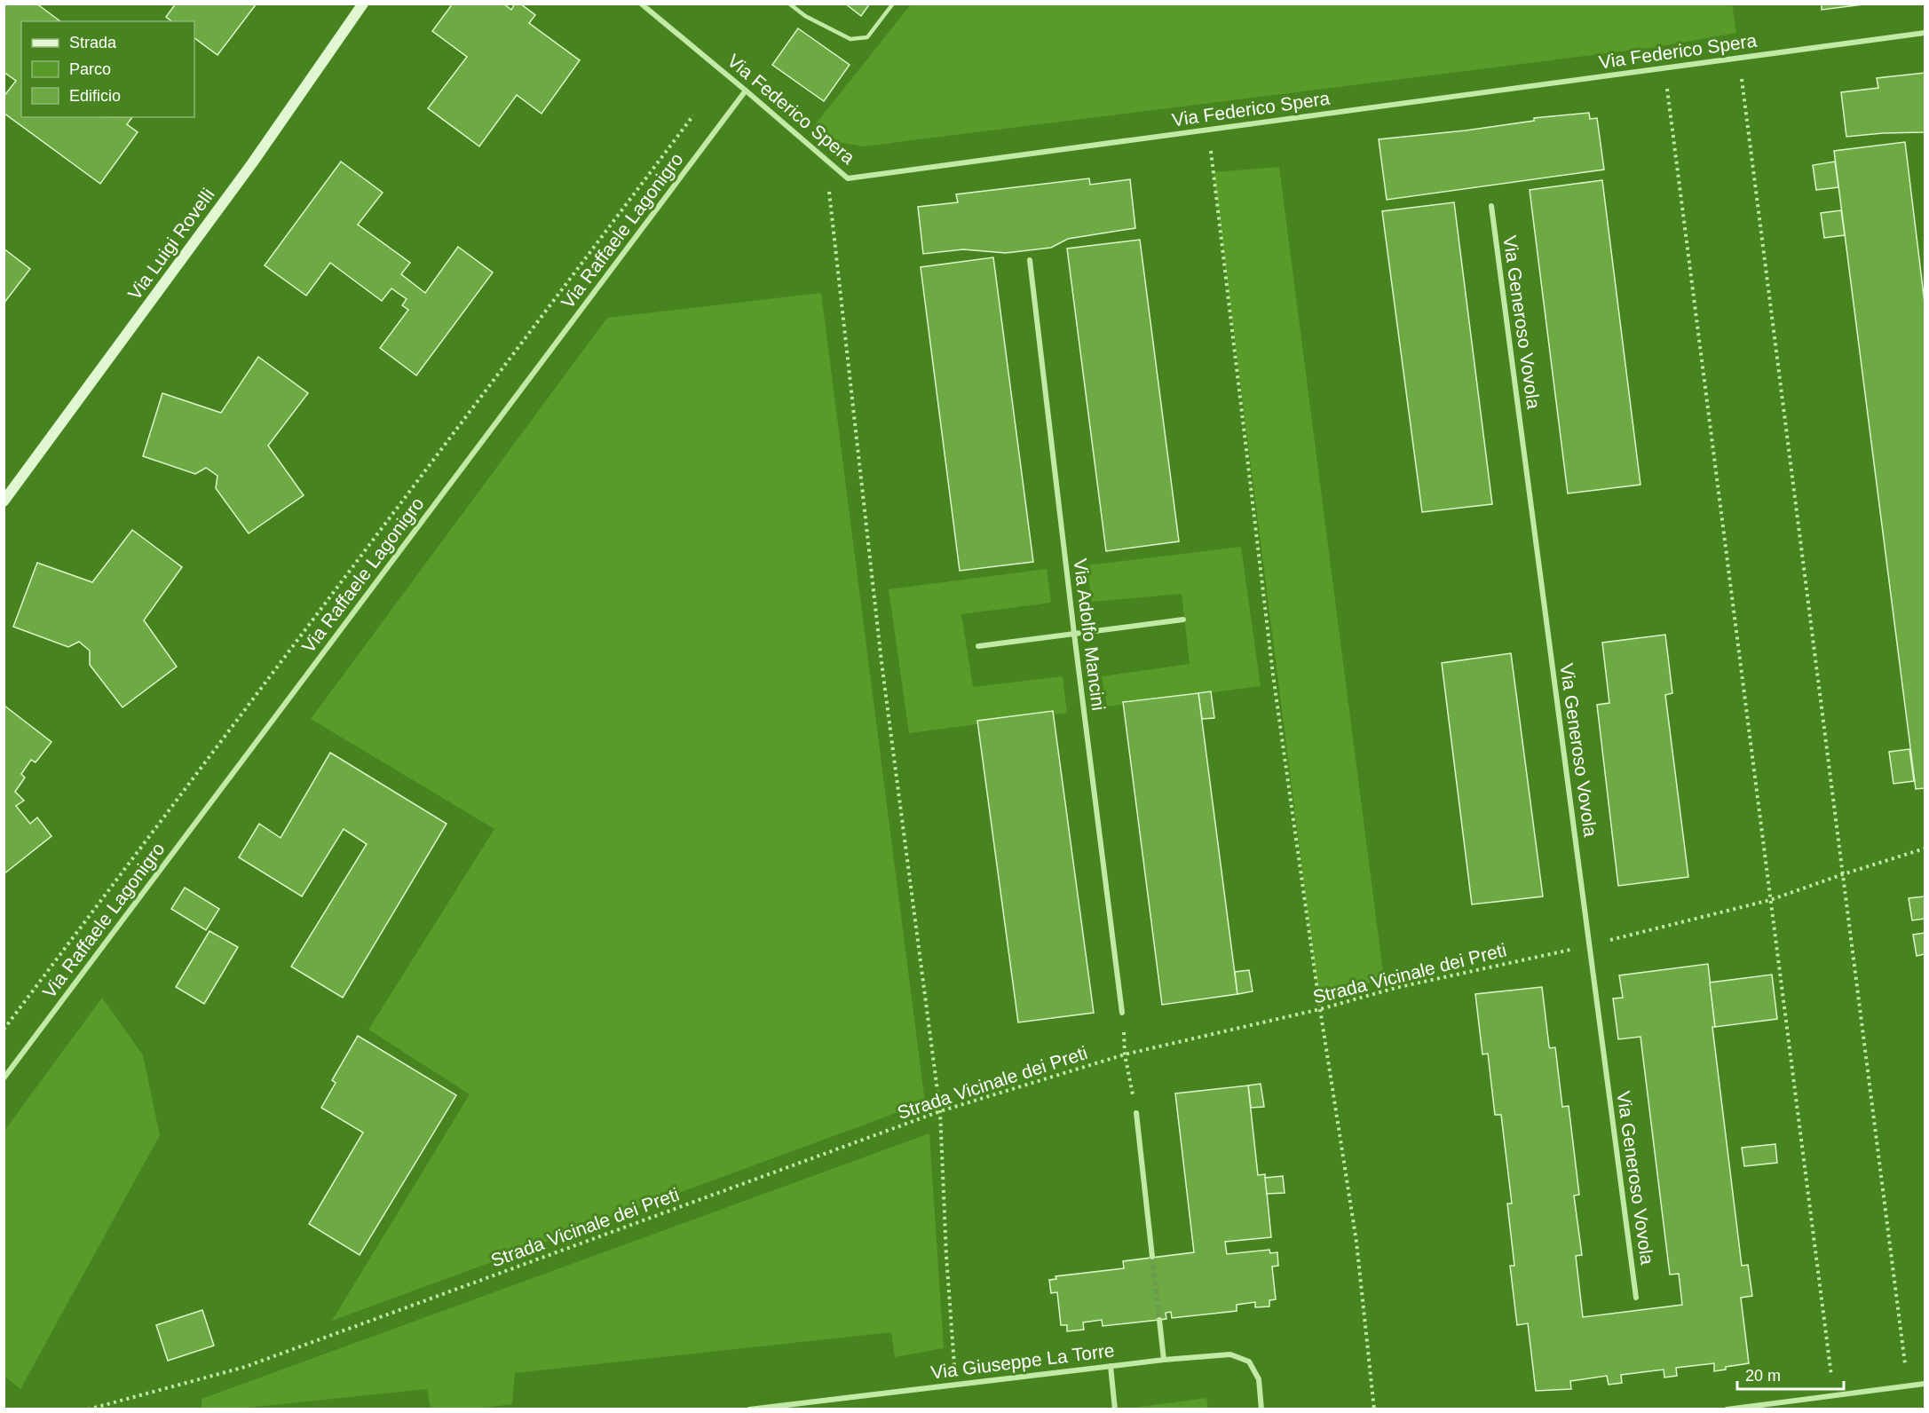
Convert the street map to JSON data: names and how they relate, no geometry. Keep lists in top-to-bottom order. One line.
{"streets":{"street":["Via Federico Spera","Via Raffaele Lagonigro","Via Luigi Rovelli","Via Generoso Vovola","Via Adolfo Mancini","Via Giuseppe La Torre"],"path":["Strada Vicinale dei Preti"]},"crossings":[["Via Federico Spera","Via Raffaele Lagonigro"],["Via Generoso Vovola","Strada Vicinale dei Preti"]],"legend":["Strada","Parco","Edificio"],"scale_bar":"20 m"}
